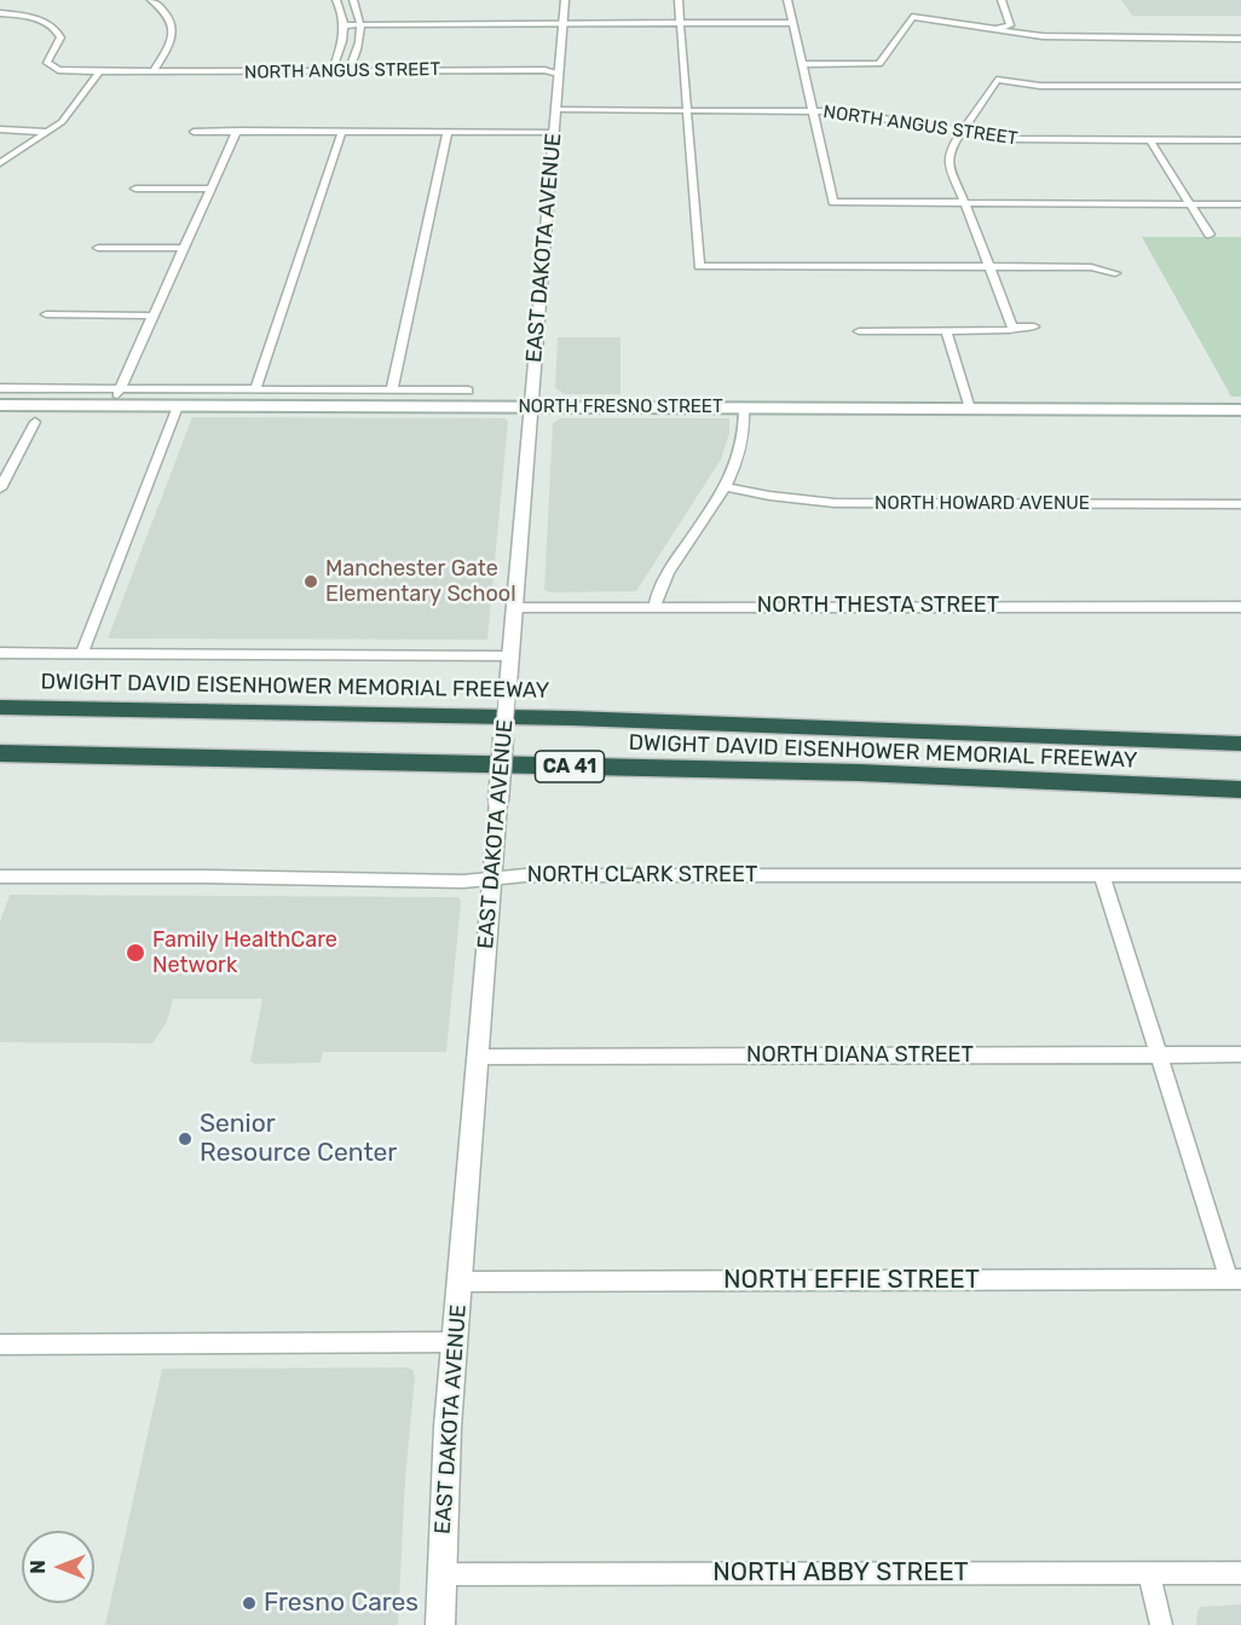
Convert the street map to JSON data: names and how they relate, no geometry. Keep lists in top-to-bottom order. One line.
{"streets":{"highway":["DWIGHT DAVID EISENHOWER MEMORIAL FREEWAY","CA 41"],"main road":["NORTH FRESNO STREET"],"street":["NORTH ANGUS STREET","EAST DAKOTA AVENUE","NORTH HOWARD AVENUE","NORTH THESTA STREET","NORTH CLARK STREET","NORTH DIANA STREET","NORTH EFFIE STREET","NORTH ABBY STREET"]},"crossings":[["NORTH ANGUS STREET","EAST DAKOTA AVENUE"],["EAST DAKOTA AVENUE","NORTH FRESNO STREET"],["EAST DAKOTA AVENUE","NORTH THESTA STREET"],["EAST DAKOTA AVENUE","NORTH CLARK STREET"],["EAST DAKOTA AVENUE","NORTH DIANA STREET"],["EAST DAKOTA AVENUE","NORTH EFFIE STREET"],["EAST DAKOTA AVENUE","NORTH ABBY STREET"]],"places":["Manchester Gate Elementary School","Family HealthCare Network","Senior Resource Center","Fresno Cares"],"north":"left"}
